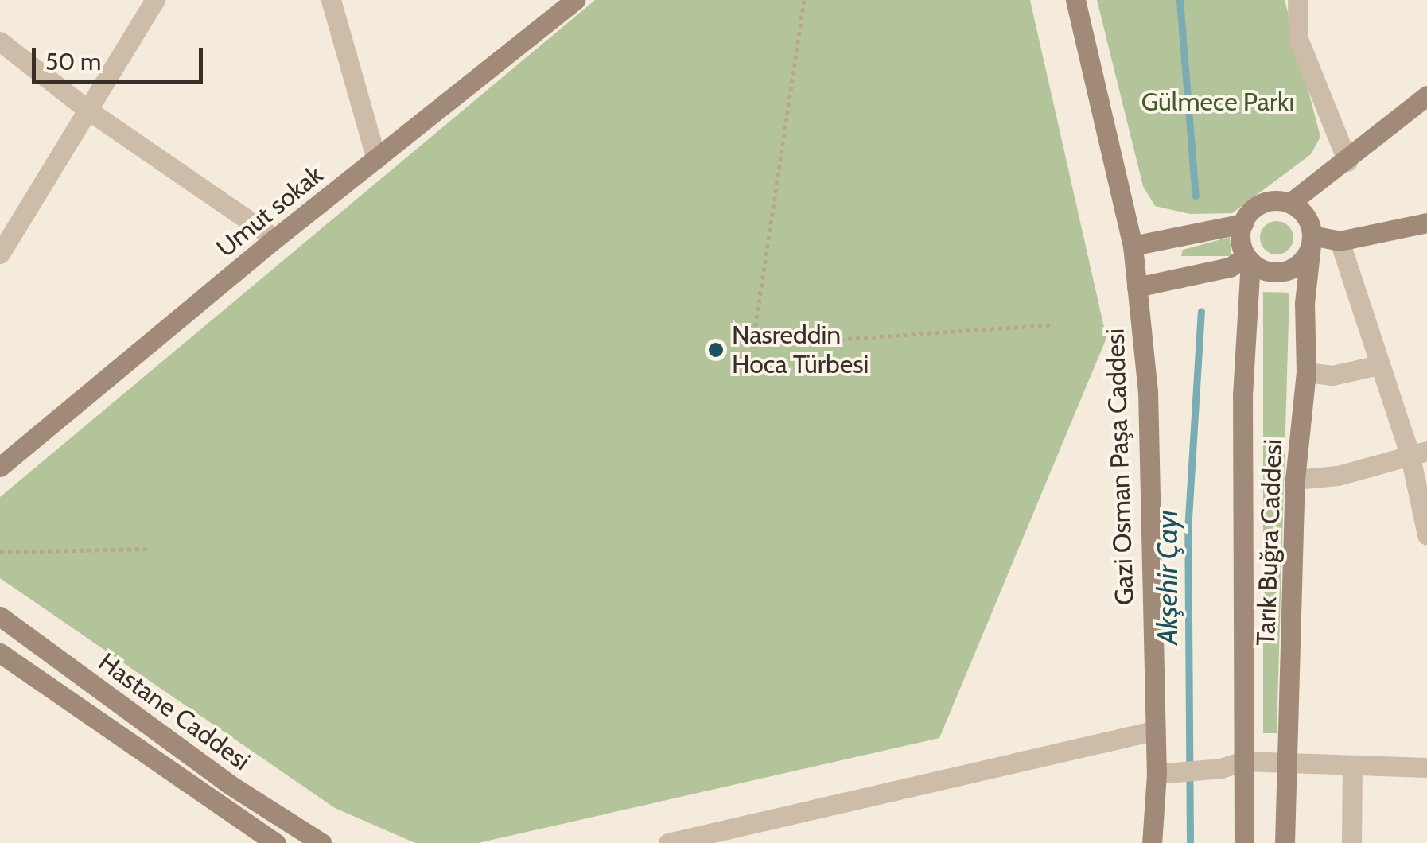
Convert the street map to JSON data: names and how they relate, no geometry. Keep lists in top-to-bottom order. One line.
{"streets":{"street":["Umut sokak","Gazi Osman Paşa Caddesi","Tarık Buğra Caddesi","Hastane Caddesi"]},"water":["Akşehir Çayı"],"parks":["Gülmece Parkı"],"places":["Nasreddin Hoca Türbesi"],"scale_bar":"50 m"}
